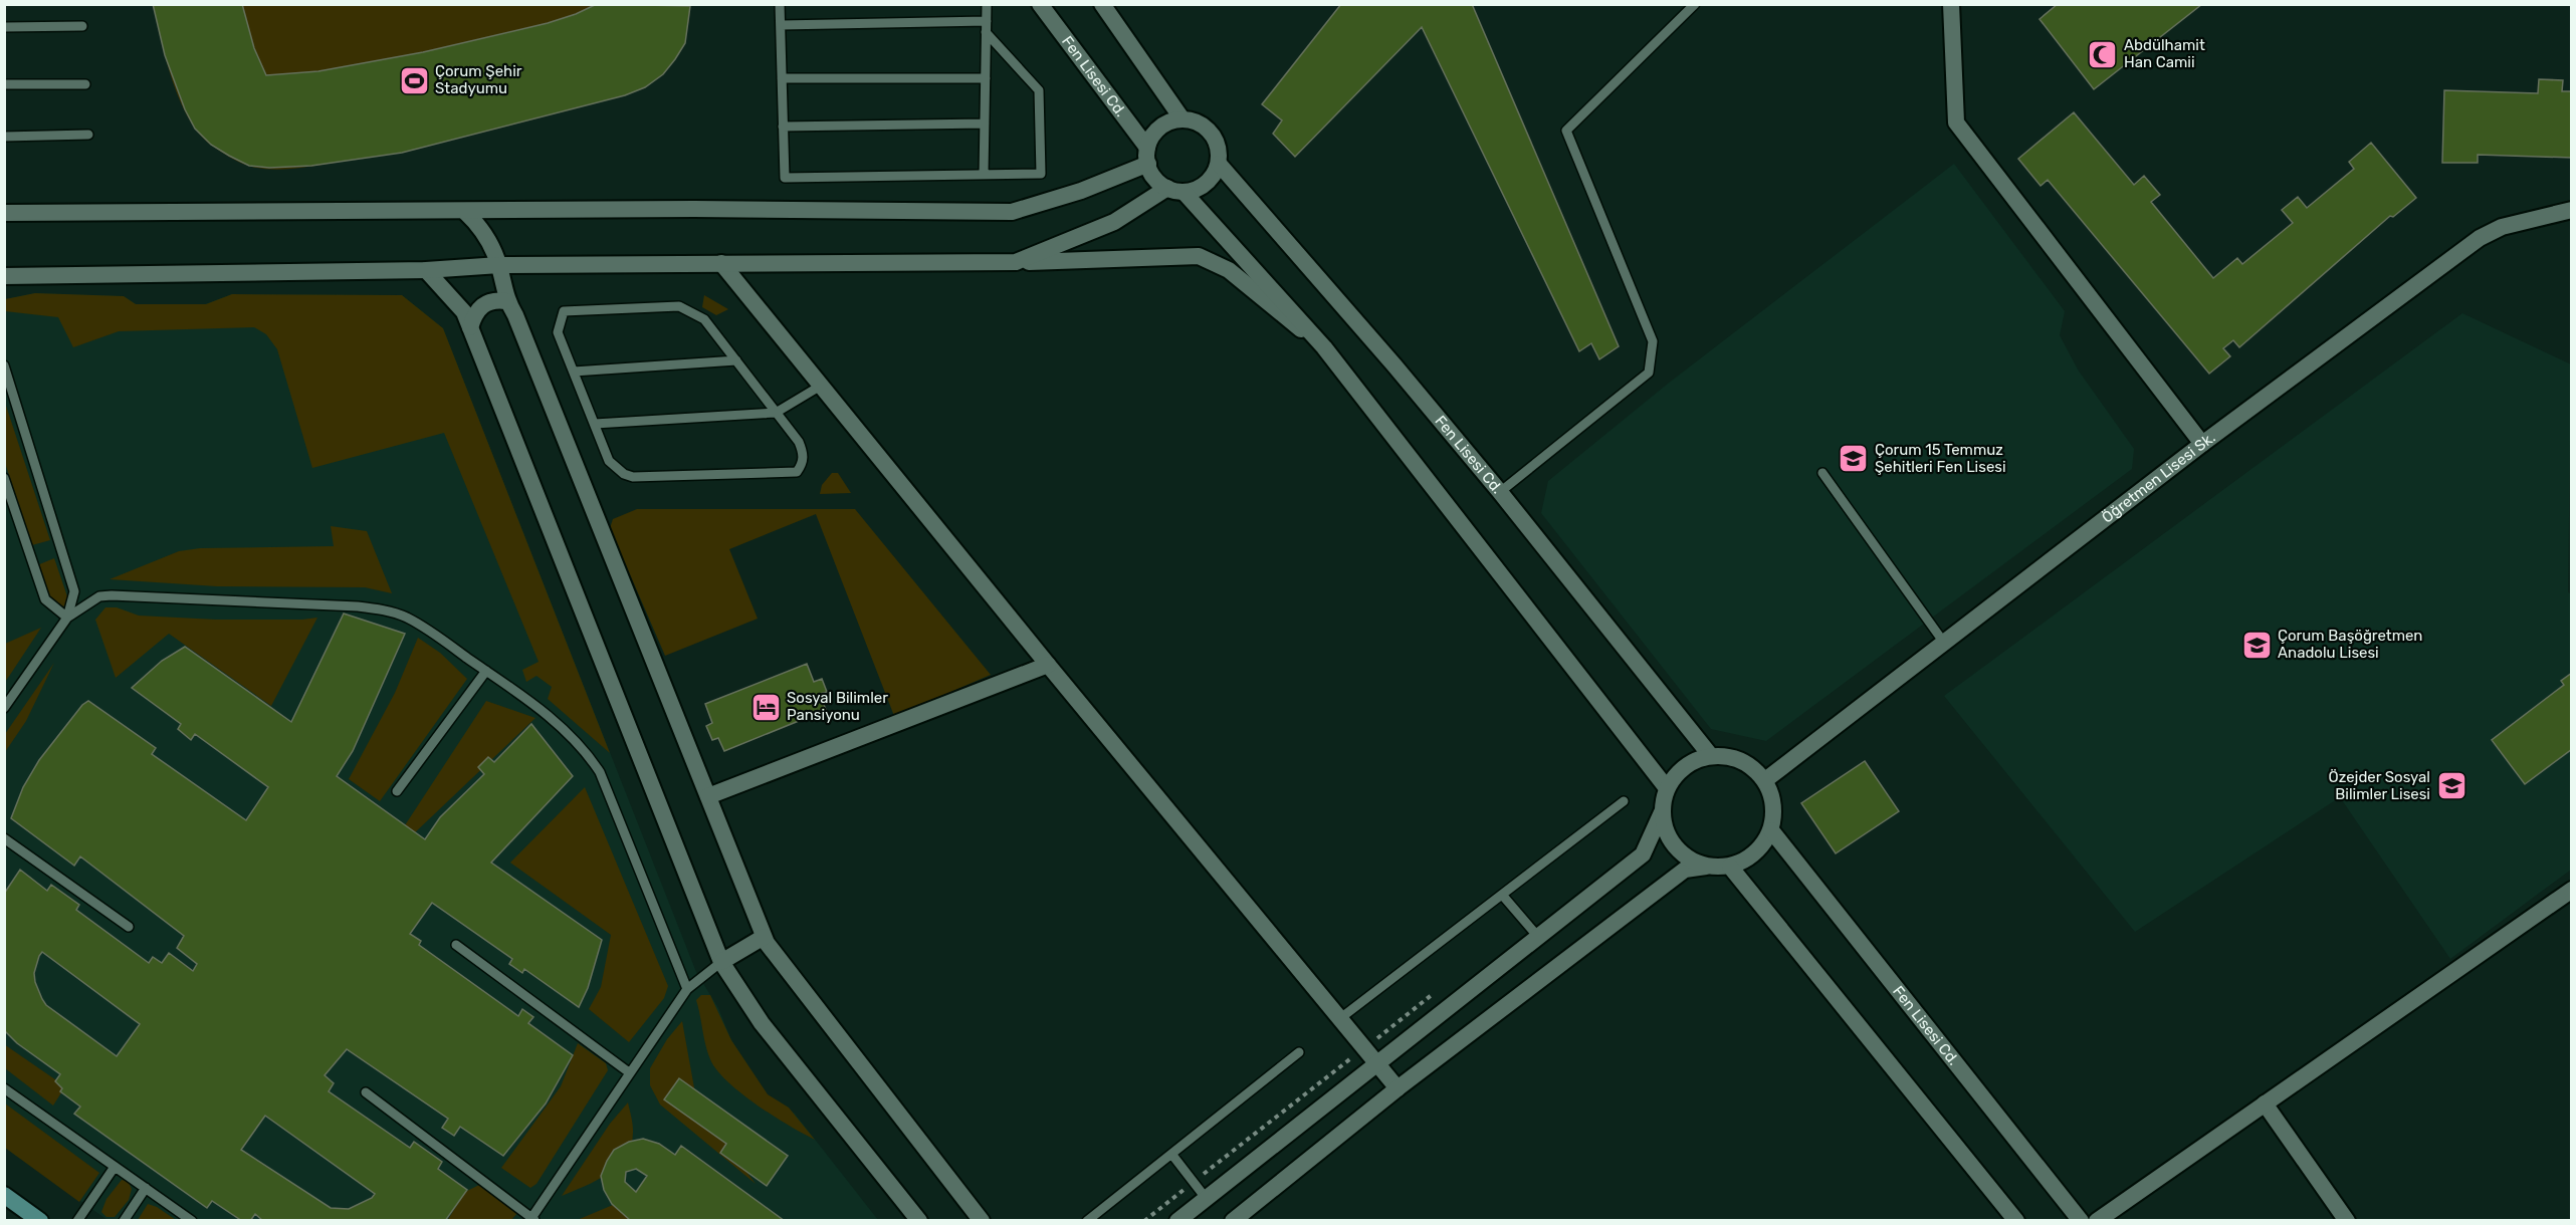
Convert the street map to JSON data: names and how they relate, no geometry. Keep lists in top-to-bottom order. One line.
{"streets":{"street":["Fen Lisesi Cd.","Öğretmen Lisesi Sk."]},"crossings":[["Fen Lisesi Cd.","Öğretmen Lisesi Sk."]],"places":{"mosque":["Abdülhamit Han Camii"],"sports":["Çorum Şehir Stadyumu"],"school or university":["Çorum 15 Temmuz Şehitleri Fen Lisesi","Çorum Başöğretmen Anadolu Lisesi","Özejder Sosyal Bilimler Lisesi"],"hotel":["Sosyal Bilimler Pansiyonu"]}}
